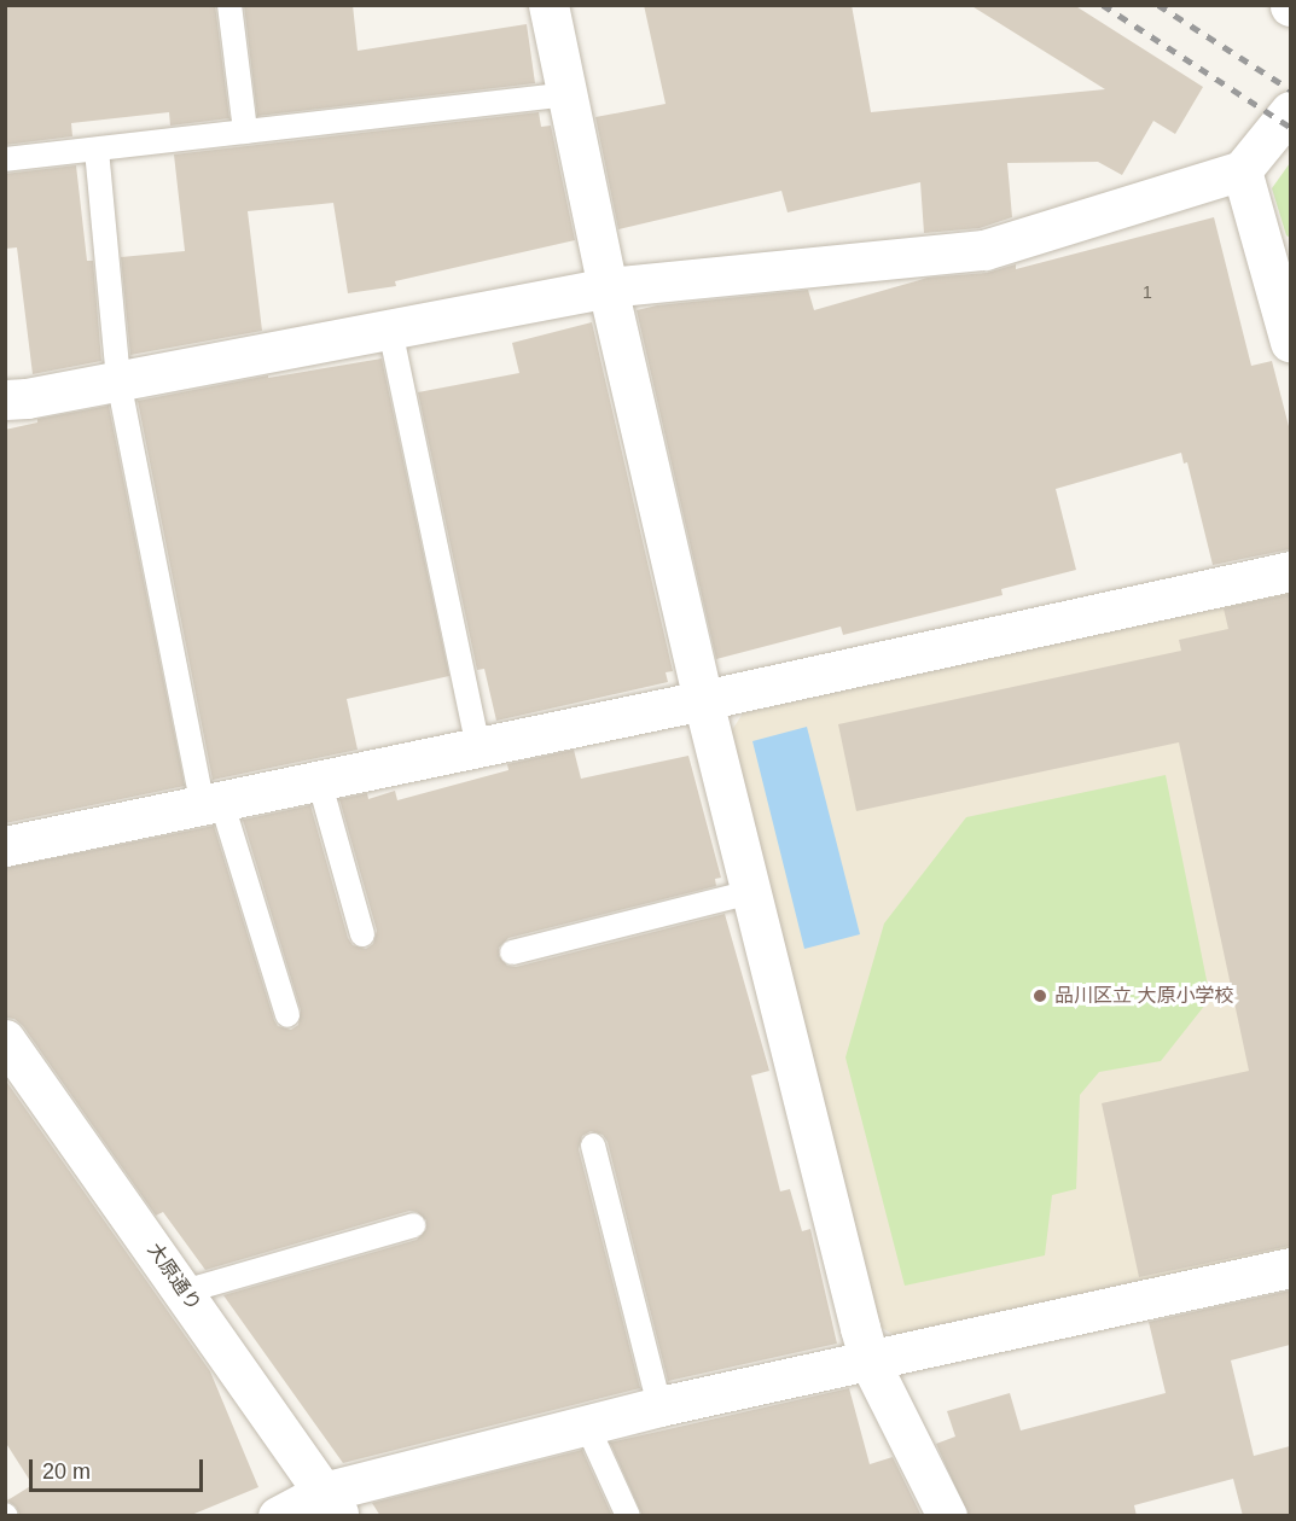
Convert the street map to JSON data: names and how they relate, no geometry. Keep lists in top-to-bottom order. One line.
{"streets":{"street":["大原通り"]},"places":["品川区立 大原小学校"],"house_numbers":["1"],"scale_bar":"20 m"}
